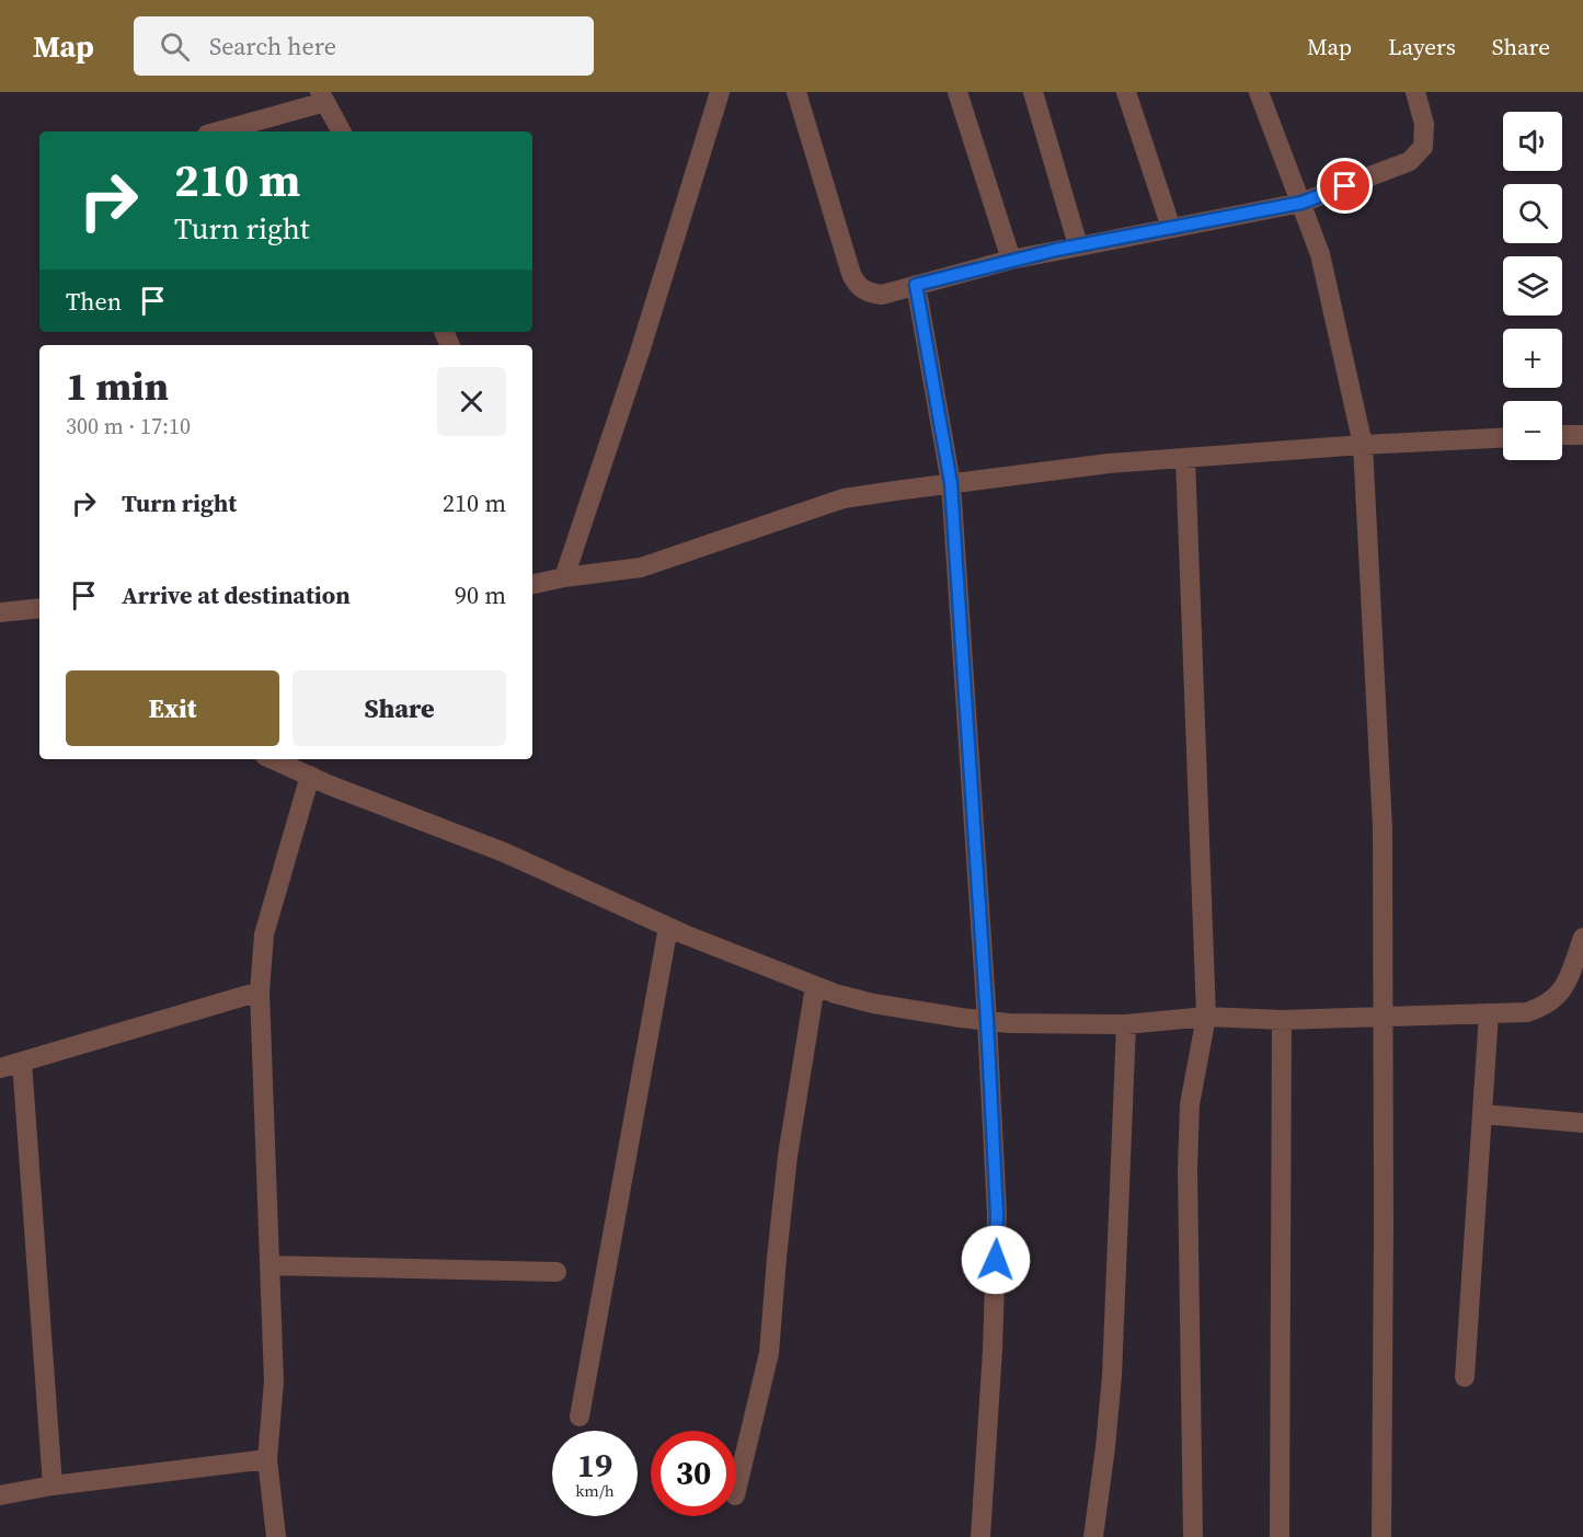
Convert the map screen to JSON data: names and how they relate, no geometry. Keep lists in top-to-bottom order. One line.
{"page":{"header":"Map","search":"Search here","nav":["Map","Layers","Share"],"map_buttons":["+","−"],"turn":["210 m","Turn right"],"then":"Then","heading":["1 min","300 m · 17:10"],"list":[{"name":"Turn right","value":"210 m"},{"name":"Arrive at destination","value":"90 m"}],"buttons":["Exit","Share"],"speed":"19 km/h","limit":"30"}}
